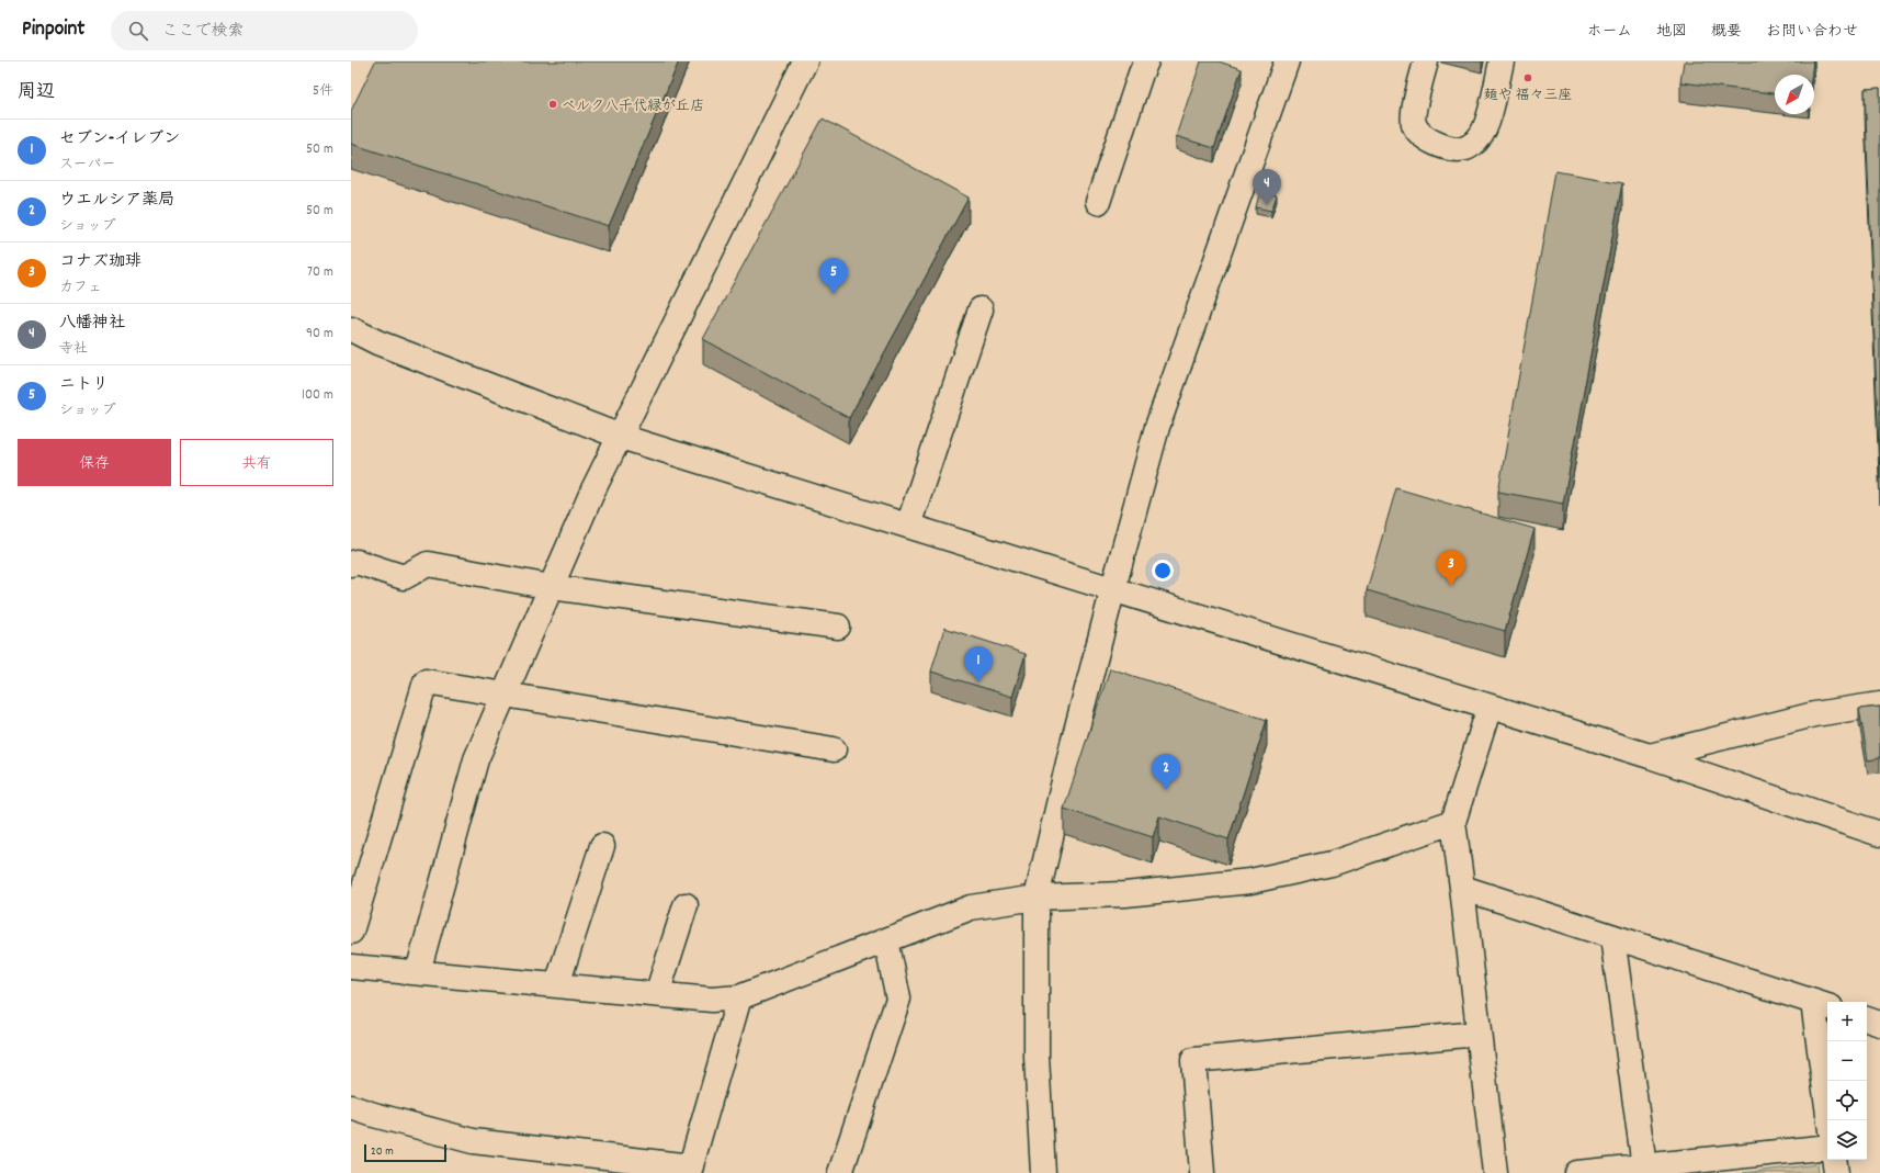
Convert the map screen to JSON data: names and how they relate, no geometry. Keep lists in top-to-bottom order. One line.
{"places":["麺や 福々三座","ベルク八千代緑が丘店"],"scale_bar":"20 m","north":"bottom left","page":{"header":"Pinpoint","search":"ここで検索","nav":["ホーム","地図","概要","お問い合わせ"],"heading":["周辺","5件"],"list":[{"mark":"1","name":"セブン-イレブン","note":"スーパー","value":"50 m"},{"mark":"2","name":"ウエルシア薬局","note":"ショップ","value":"50 m"},{"mark":"3","name":"コナズ珈琲","note":"カフェ","value":"70 m"},{"mark":"4","name":"八幡神社","note":"寺社","value":"90 m"},{"mark":"5","name":"ニトリ","note":"ショップ","value":"100 m"}],"pins":["4","5","3","1","2"],"buttons":["保存","共有"],"map_buttons":["+","−"],"scale":"20 m"}}
